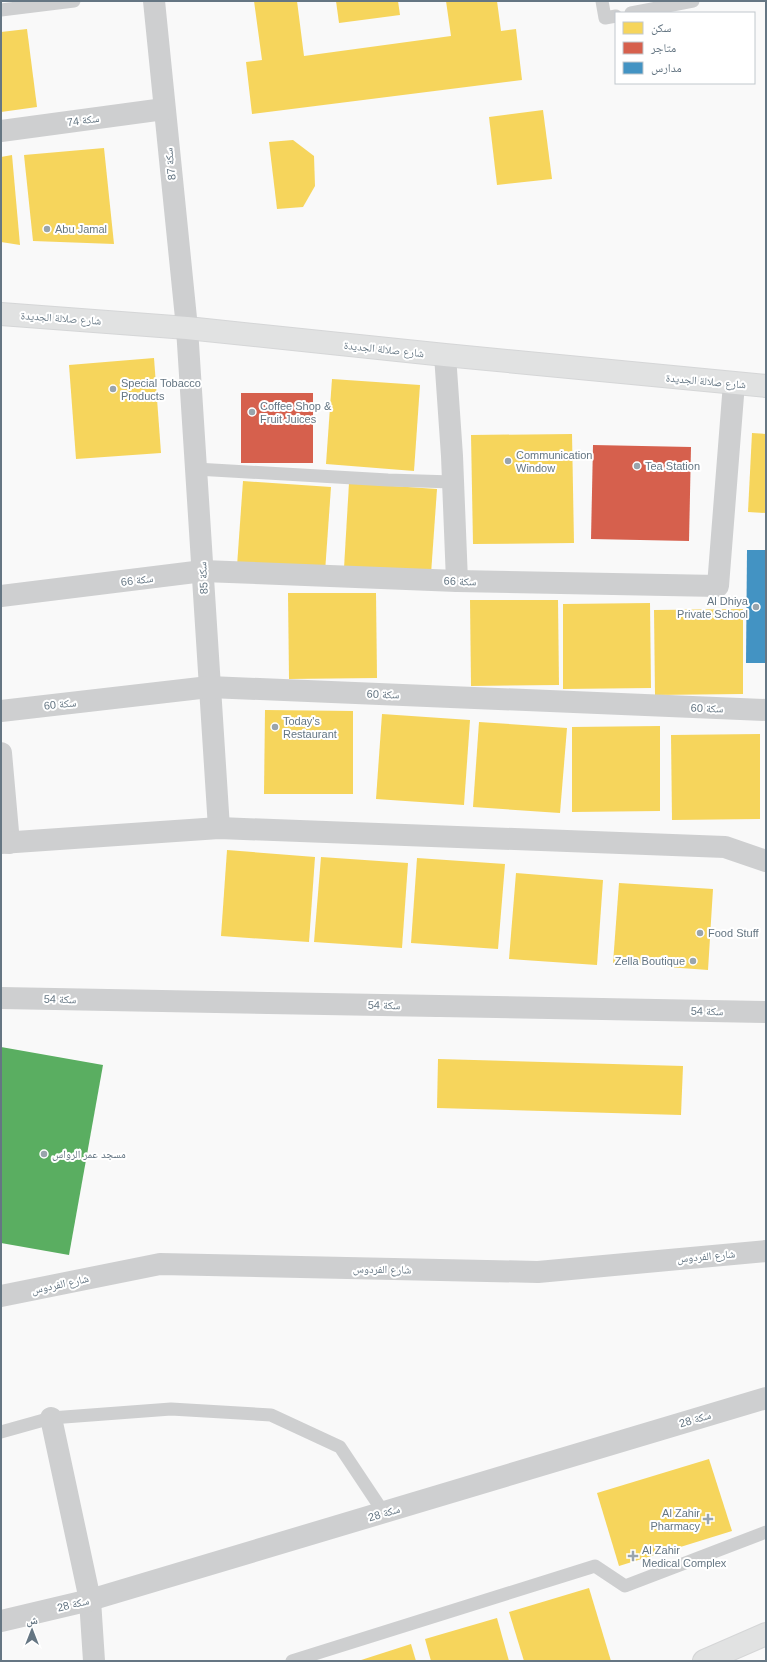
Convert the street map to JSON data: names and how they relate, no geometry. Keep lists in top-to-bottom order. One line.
{"streets":{"street":["سكة 74","سكة 87","شارع صلالة الجديدة","سكة 85","سكة 66","سكة 60","سكة 54","شارع الفردوس","سكة 28"]},"crossings":[["سكة 74","سكة 87"],["سكة 87","شارع صلالة الجديدة"],["سكة 87","سكة 85"],["شارع صلالة الجديدة","سكة 85"],["شارع صلالة الجديدة","سكة 66"],["سكة 85","سكة 66"],["سكة 85","سكة 60"]],"places":{"other":["Abu Jamal","Special Tobacco Products","Coffee Shop & Fruit Juices","Communication Window","Tea Station","Al Dhiya Private School","Today's Restaurant","Food Stuff","Zella Boutique","مسجد عمر الرواس"],"health":["Al Zahir Pharmacy","Al Zahir Medical Complex"]},"legend":["سكن","متاجر","مدارس"],"north":"top"}
